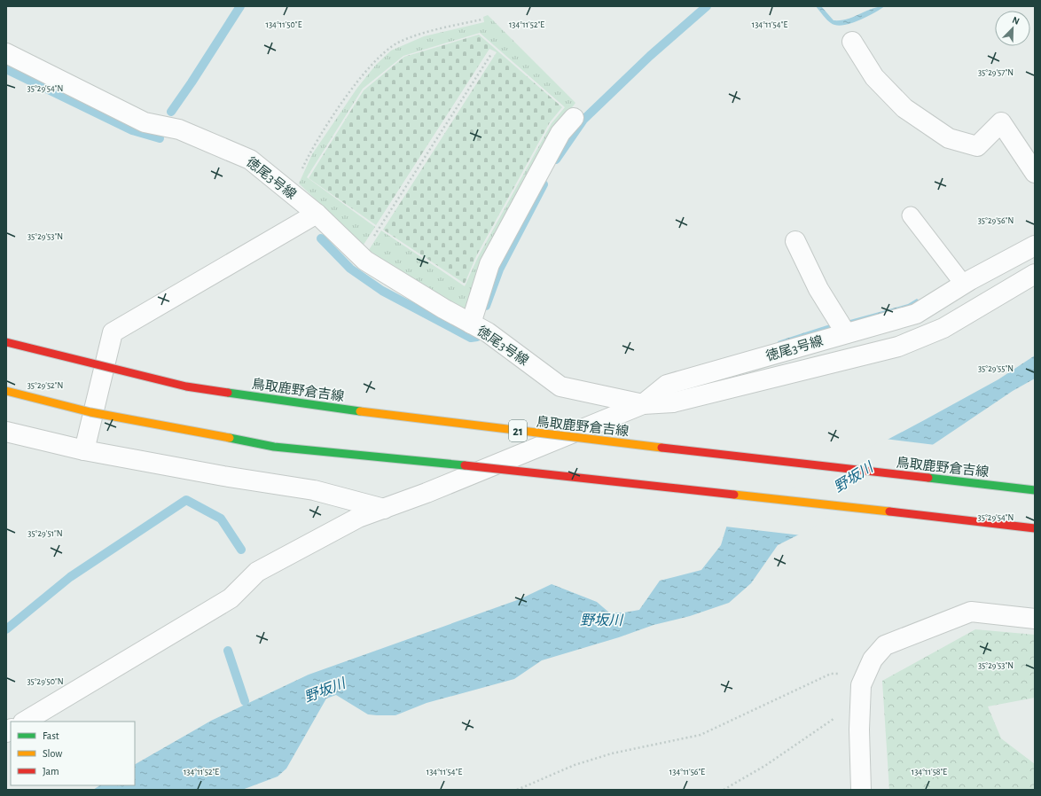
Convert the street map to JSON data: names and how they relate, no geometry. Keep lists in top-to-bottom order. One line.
{"streets":{"main road":["鳥取鹿野倉吉線","21"],"street":["徳尾3号線"]},"water":["野坂川"],"legend":["Fast","Slow","Jam"],"north":"top right","coordinates":["134°11'50\"E","134°11'52\"E","134°11'54\"E","35°29'57\"N","35°29'54\"N","35°29'56\"N","35°29'53\"N","35°29'55\"N","35°29'52\"N","35°29'51\"N","35°29'50\"N","134°11'56\"E","134°11'58\"E"]}
